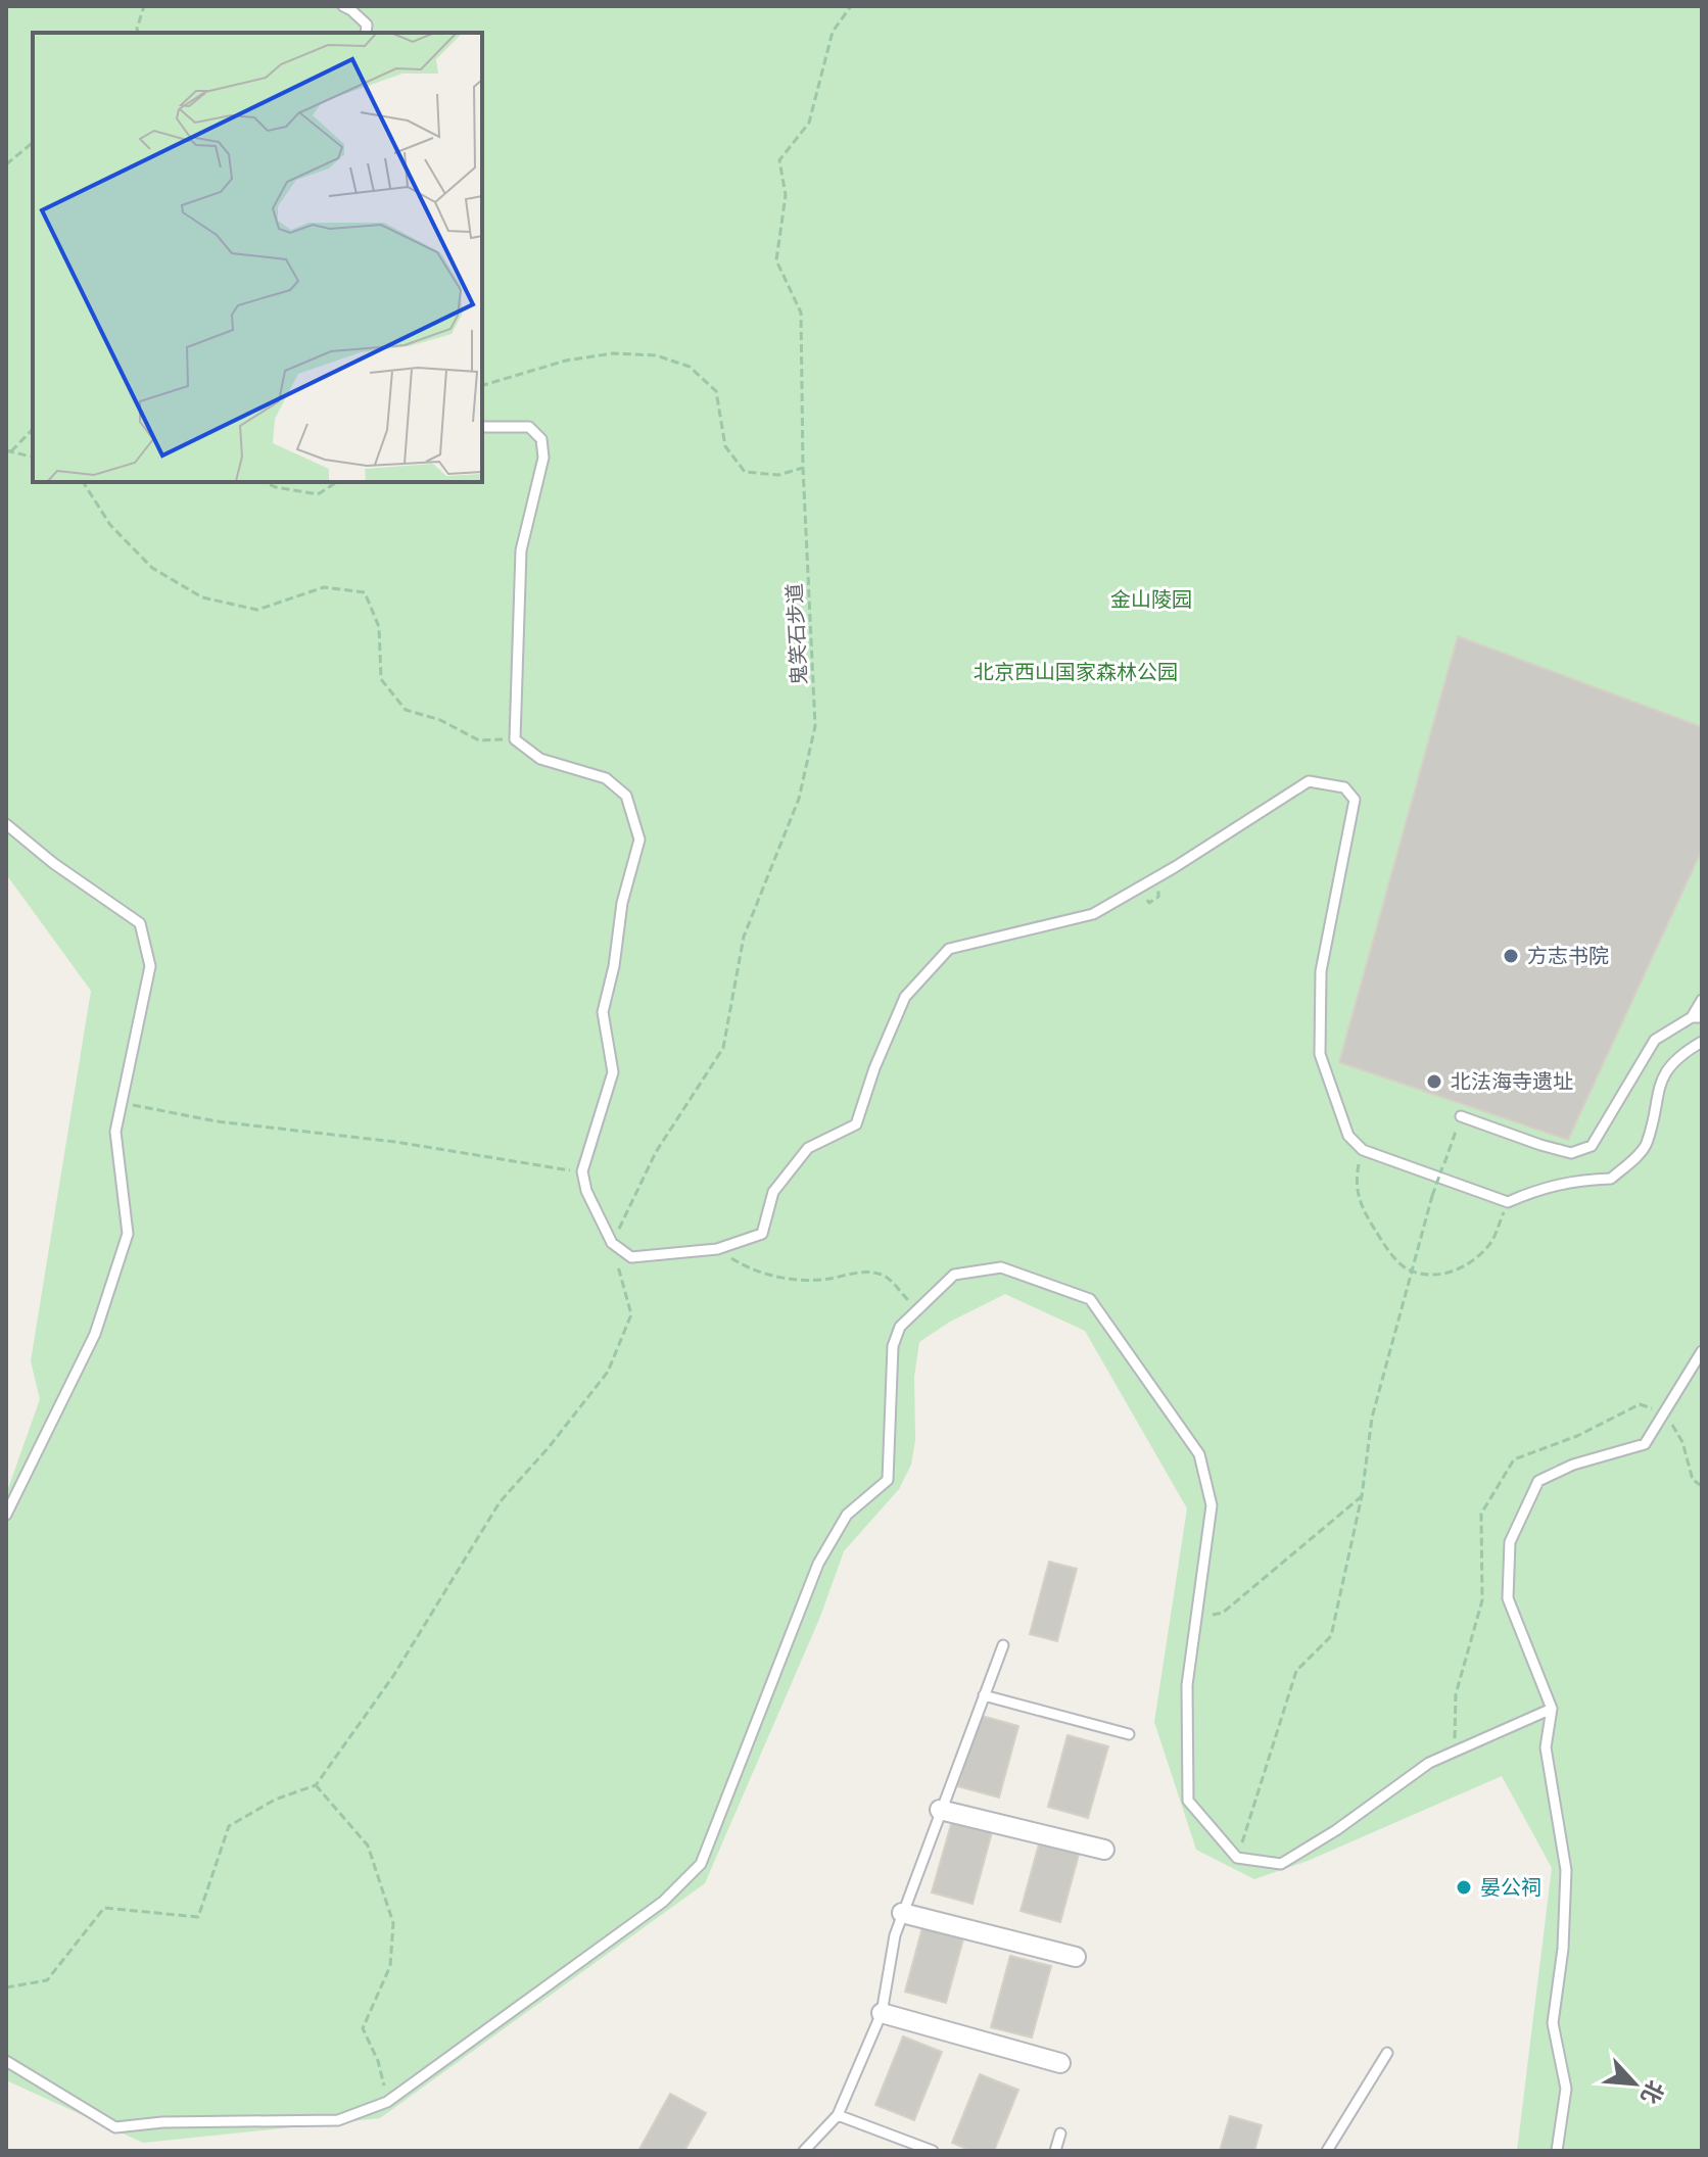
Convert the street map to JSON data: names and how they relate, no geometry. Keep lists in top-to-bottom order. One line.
{"streets":{"path":["鬼笑石步道"]},"parks":["金山陵园","北京西山国家森林公园"],"places":["方志书院","北法海寺遗址","晏公祠"],"north":"bottom right"}
